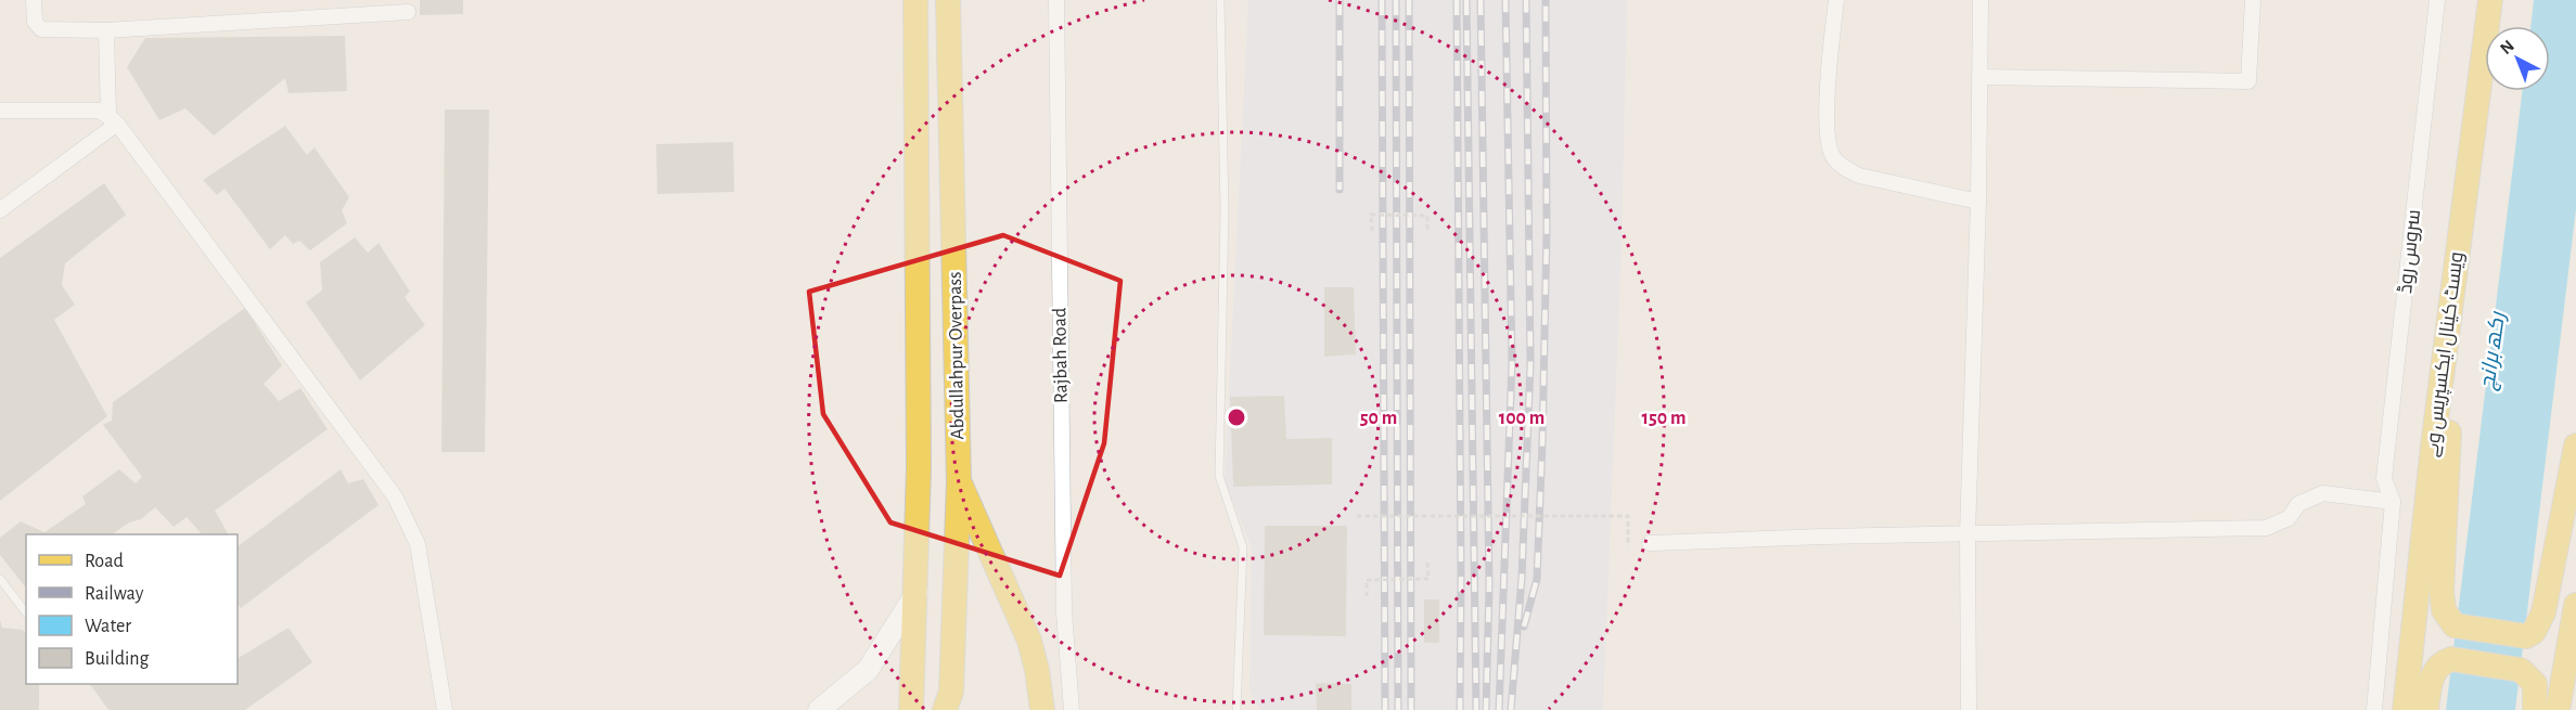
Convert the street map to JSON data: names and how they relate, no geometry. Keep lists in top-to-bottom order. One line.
{"streets":{"main road":["ویسٹ کینال ایکسپریس وے","Abdullahpur Overpass"],"street":["سروس روڈ","Rajbah Road"]},"water":["رکھ برانچ"],"legend":["Road","Railway","Water","Building"],"north":"top left","rings":["50 m","100 m","150 m"]}
